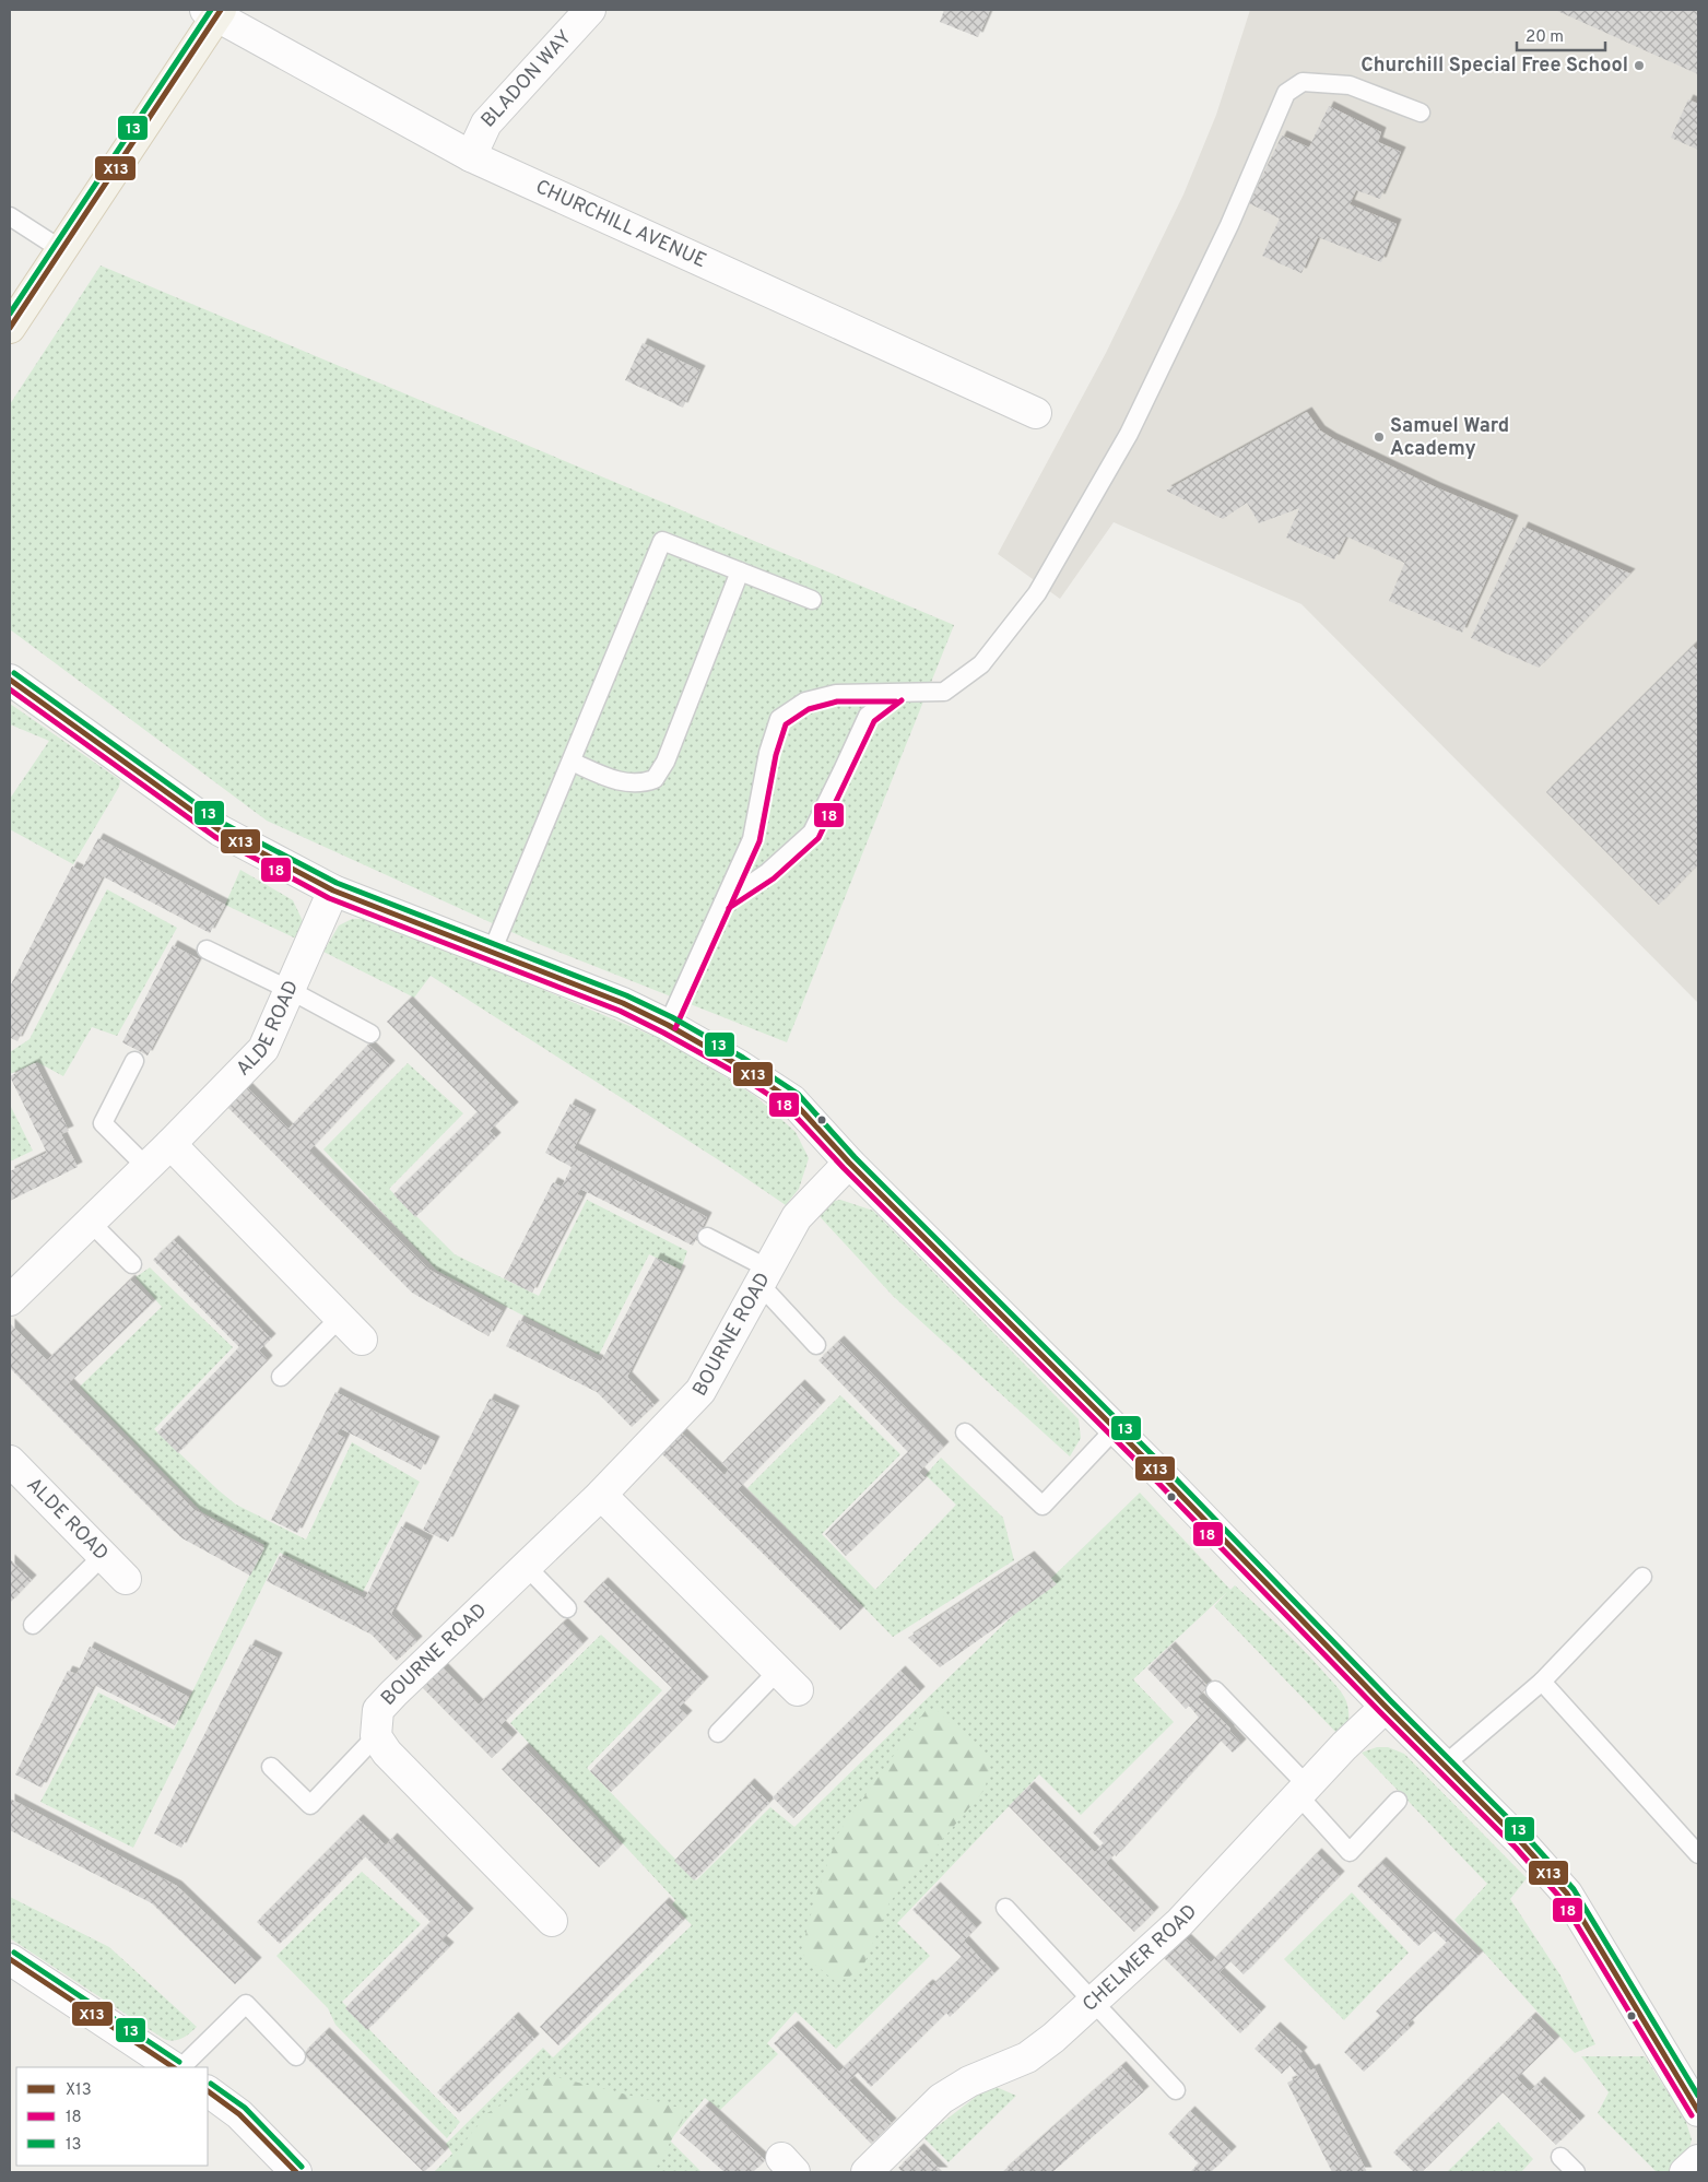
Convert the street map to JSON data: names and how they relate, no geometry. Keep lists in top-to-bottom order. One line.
{"streets":{"street":["BLADON WAY","CHURCHILL AVENUE","ALDE ROAD","BOURNE ROAD","CHELMER ROAD"]},"crossings":[["BLADON WAY","CHURCHILL AVENUE"]],"places":["Churchill Special Free School","Samuel Ward Academy"],"lines":["transit line X13","transit line 13","transit line 18"],"legend":["X13","18","13"],"scale_bar":"20 m"}
